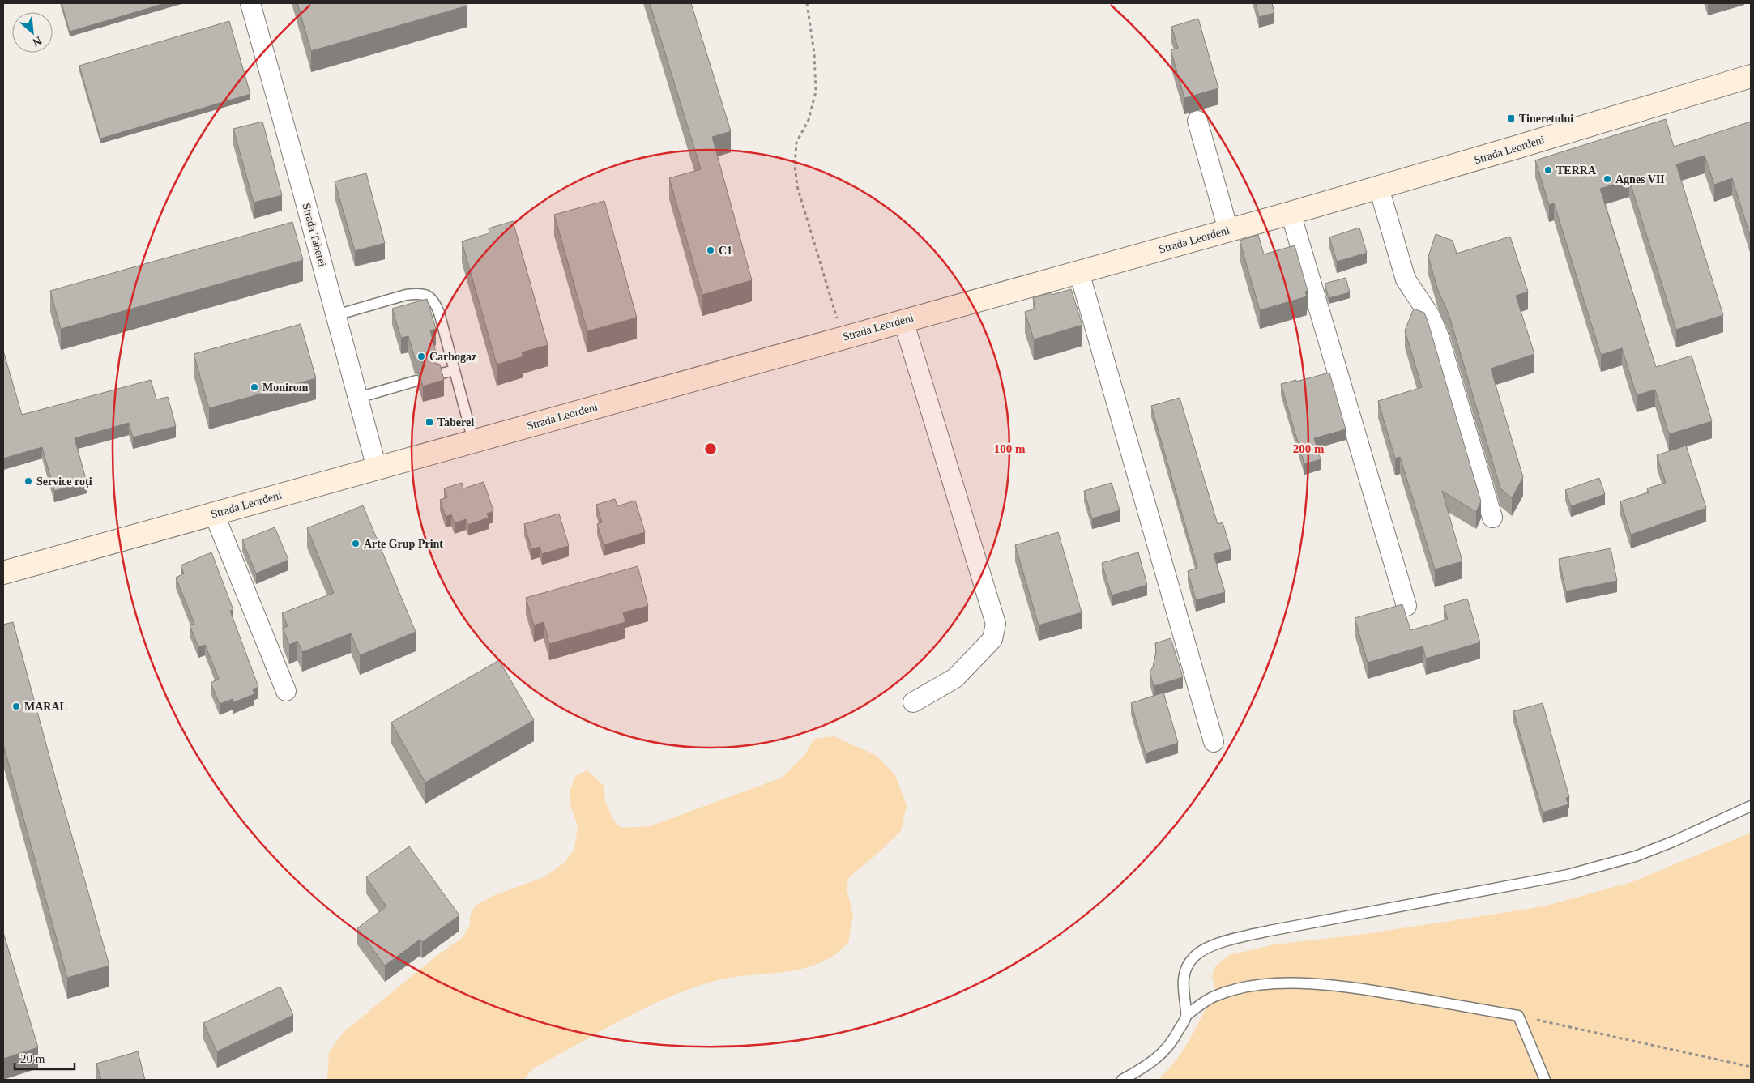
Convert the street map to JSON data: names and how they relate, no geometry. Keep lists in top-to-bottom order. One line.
{"streets":{"main road":["Strada Leordeni"],"street":["Strada Taberei"]},"crossings":[["Strada Leordeni","Strada Taberei"]],"places":{"transit":["Tineretului","Taberei"],"other":["TERRA","Agnes VII","C1","Carbogaz","Monirom","Service roți","Arte Grup Print","MARAL"]},"scale_bar":"20 m","north":"bottom right","rings":["100 m","200 m"]}
